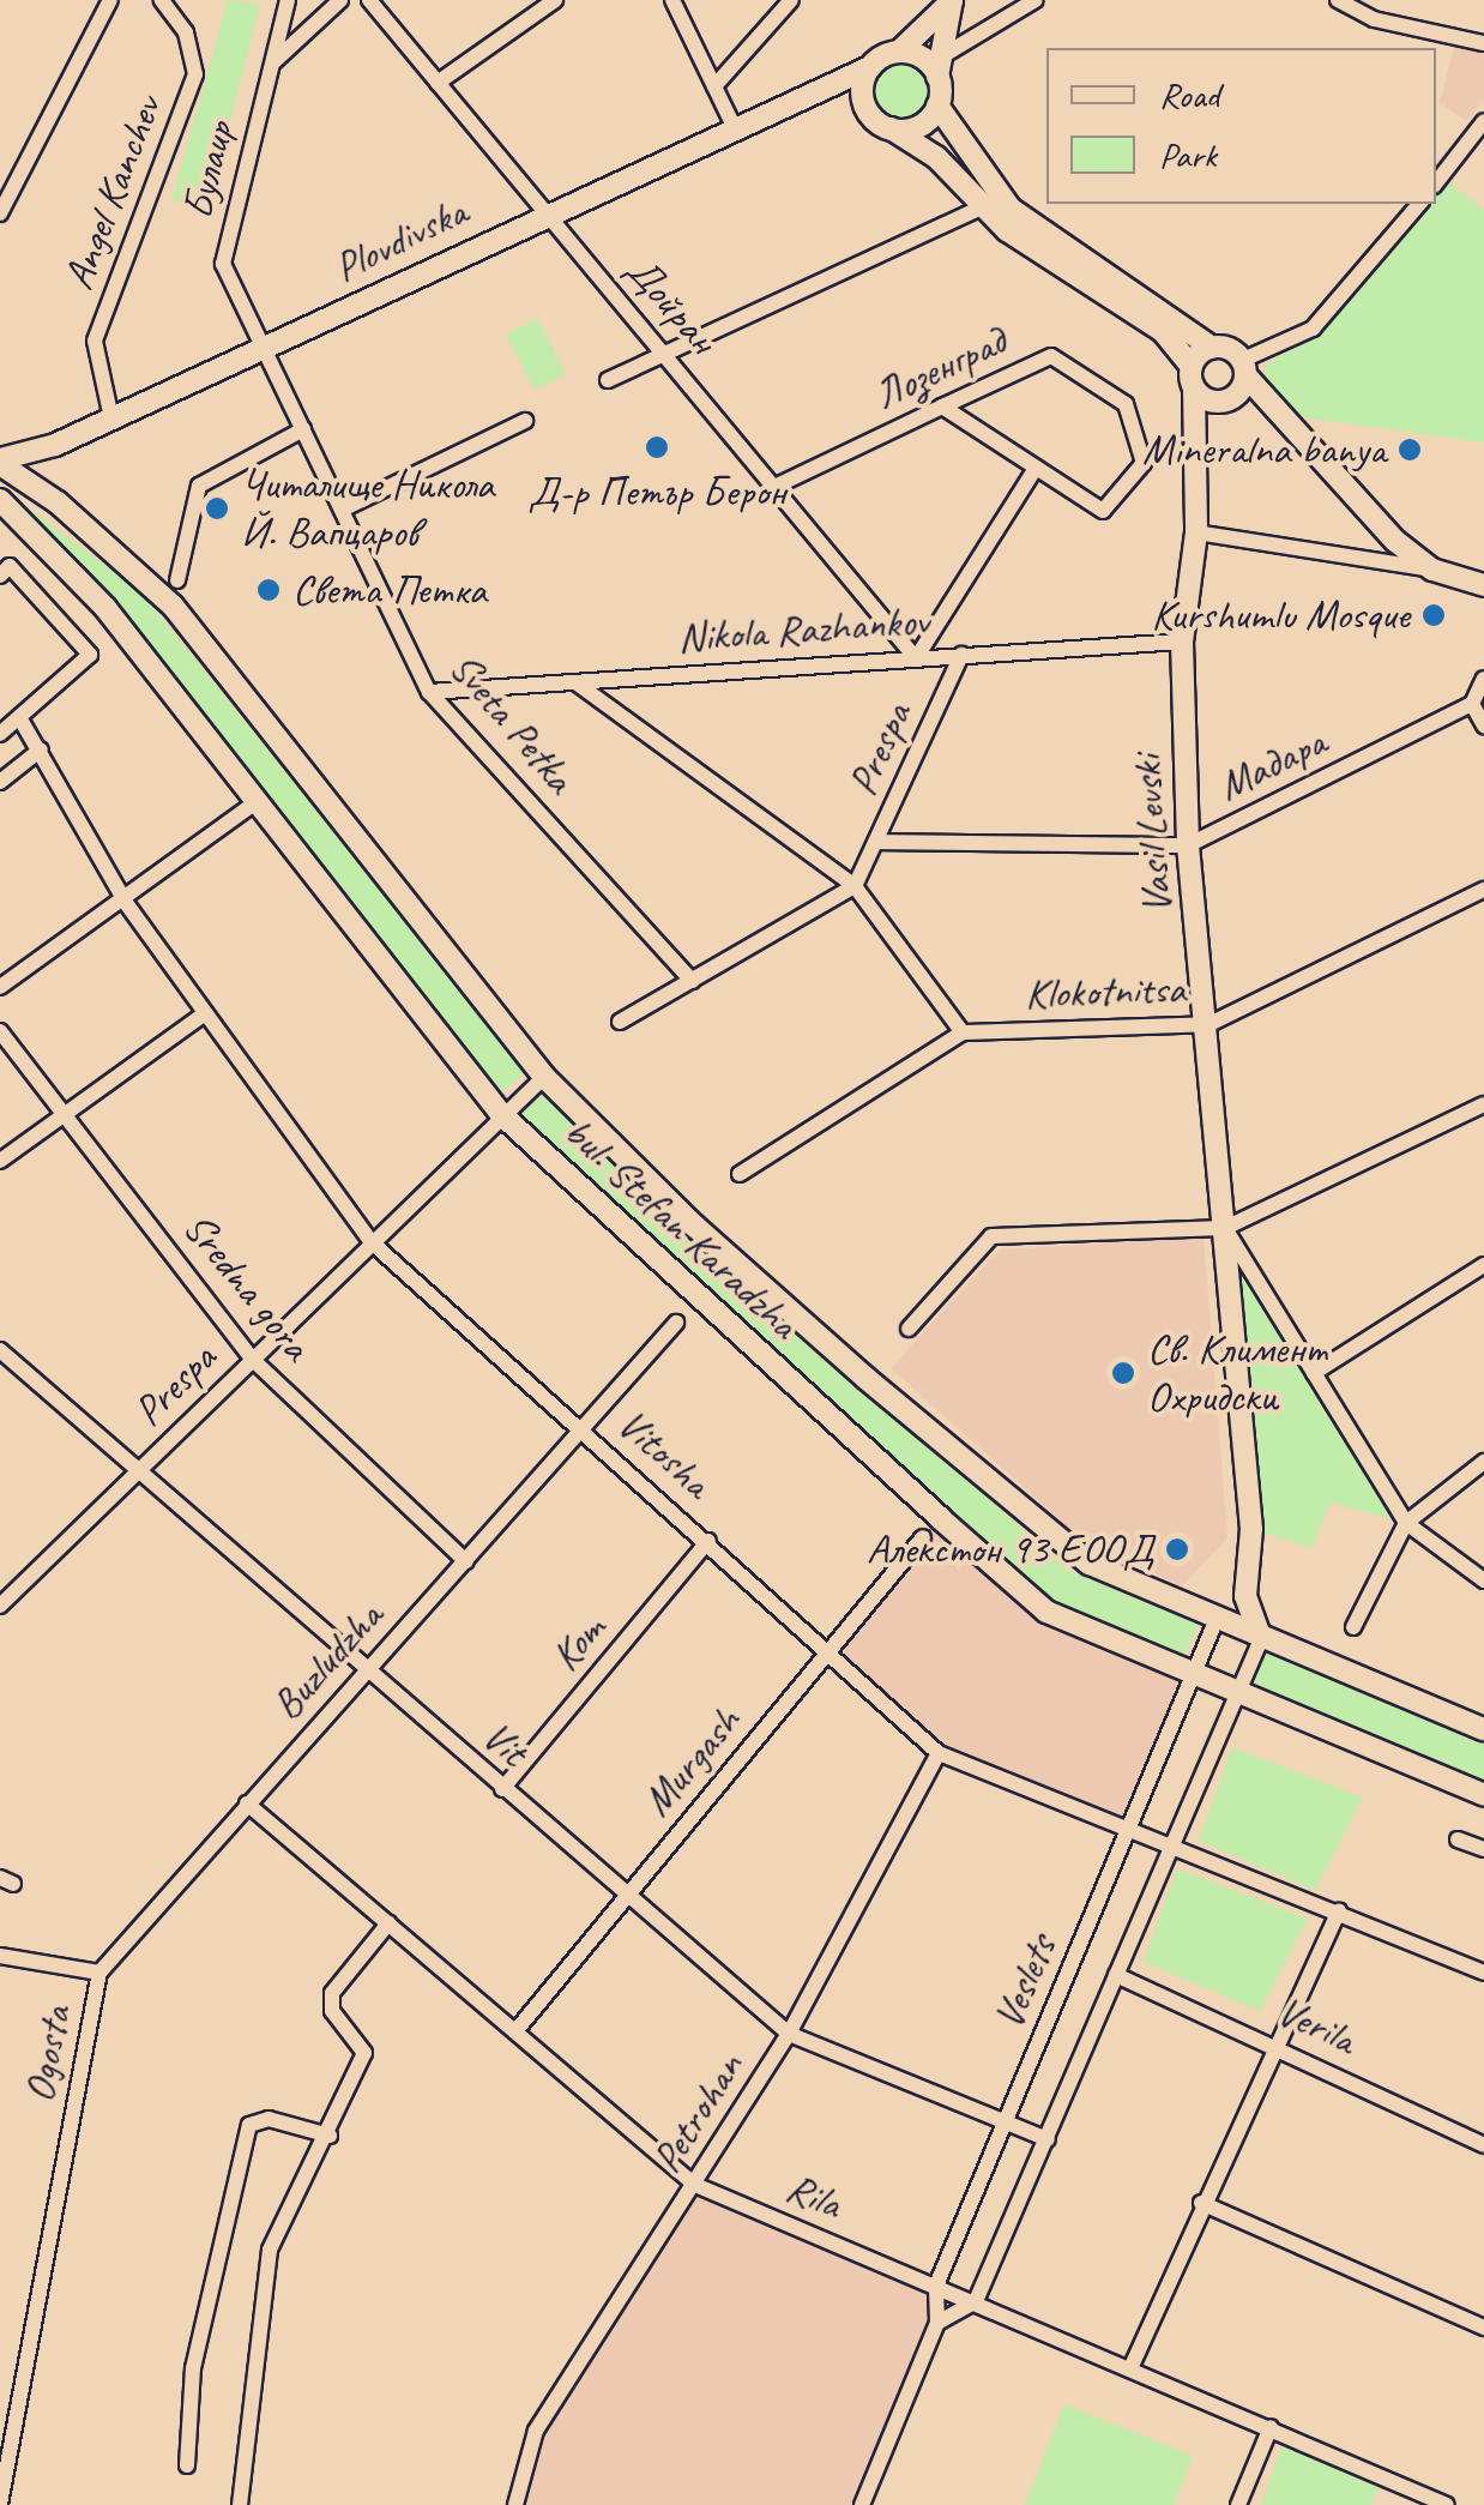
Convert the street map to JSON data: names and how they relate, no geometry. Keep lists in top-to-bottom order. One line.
{"streets":{"street":["Булаир","Angel Kanchev","Plovdivska","Дойран","Лозенград","Nikola Razhankov","Sveta Petka","Prespa","Мадара","Vasil Levski","Klokotnitsa","bul. Stefan Karadzha","Sredna gora","Vitosha","Kom","Buzludzha","Vit","Murgash","Veslets","Verila","Ogosta","Petrohan","Rila"]},"crossings":[["Булаир","Plovdivska"],["Булаир","Sveta Petka"],["Angel Kanchev","Plovdivska"],["Plovdivska","Дойран"],["Plovdivska","Sveta Petka"],["Plovdivska","bul. Stefan Karadzha"],["Дойран","Лозенград"],["Дойран","Nikola Razhankov"],["Nikola Razhankov","Sveta Petka"],["Nikola Razhankov","Prespa"],["Nikola Razhankov","Vasil Levski"],["Prespa","Мадара"],["Prespa","bul. Stefan Karadzha"],["Prespa","Sredna gora"],["Prespa","Vitosha"],["Prespa","Vit"],["Мадара","Vasil Levski"],["Vasil Levski","Klokotnitsa"],["bul. Stefan Karadzha","Veslets"],["Sredna gora","Buzludzha"],["Vitosha","Kom"],["Vitosha","Buzludzha"],["Vitosha","Murgash"],["Vitosha","Veslets"],["Vitosha","Petrohan"],["Kom","Vit"],["Buzludzha","Vit"],["Buzludzha","Ogosta"],["Buzludzha","Rila"],["Vit","Murgash"],["Vit","Veslets"],["Vit","Petrohan"],["Murgash","Rila"],["Veslets","Verila"],["Veslets","Rila"],["Petrohan","Rila"]],"places":["Д-р Петър Берон","Mineralna banya","Читалище Никола Й. Вапцаров","Света Петка","Kurshumlu Mosque","Св. Климент Охридски","Алекстон 93 ЕООД"],"legend":["Road","Park"]}
